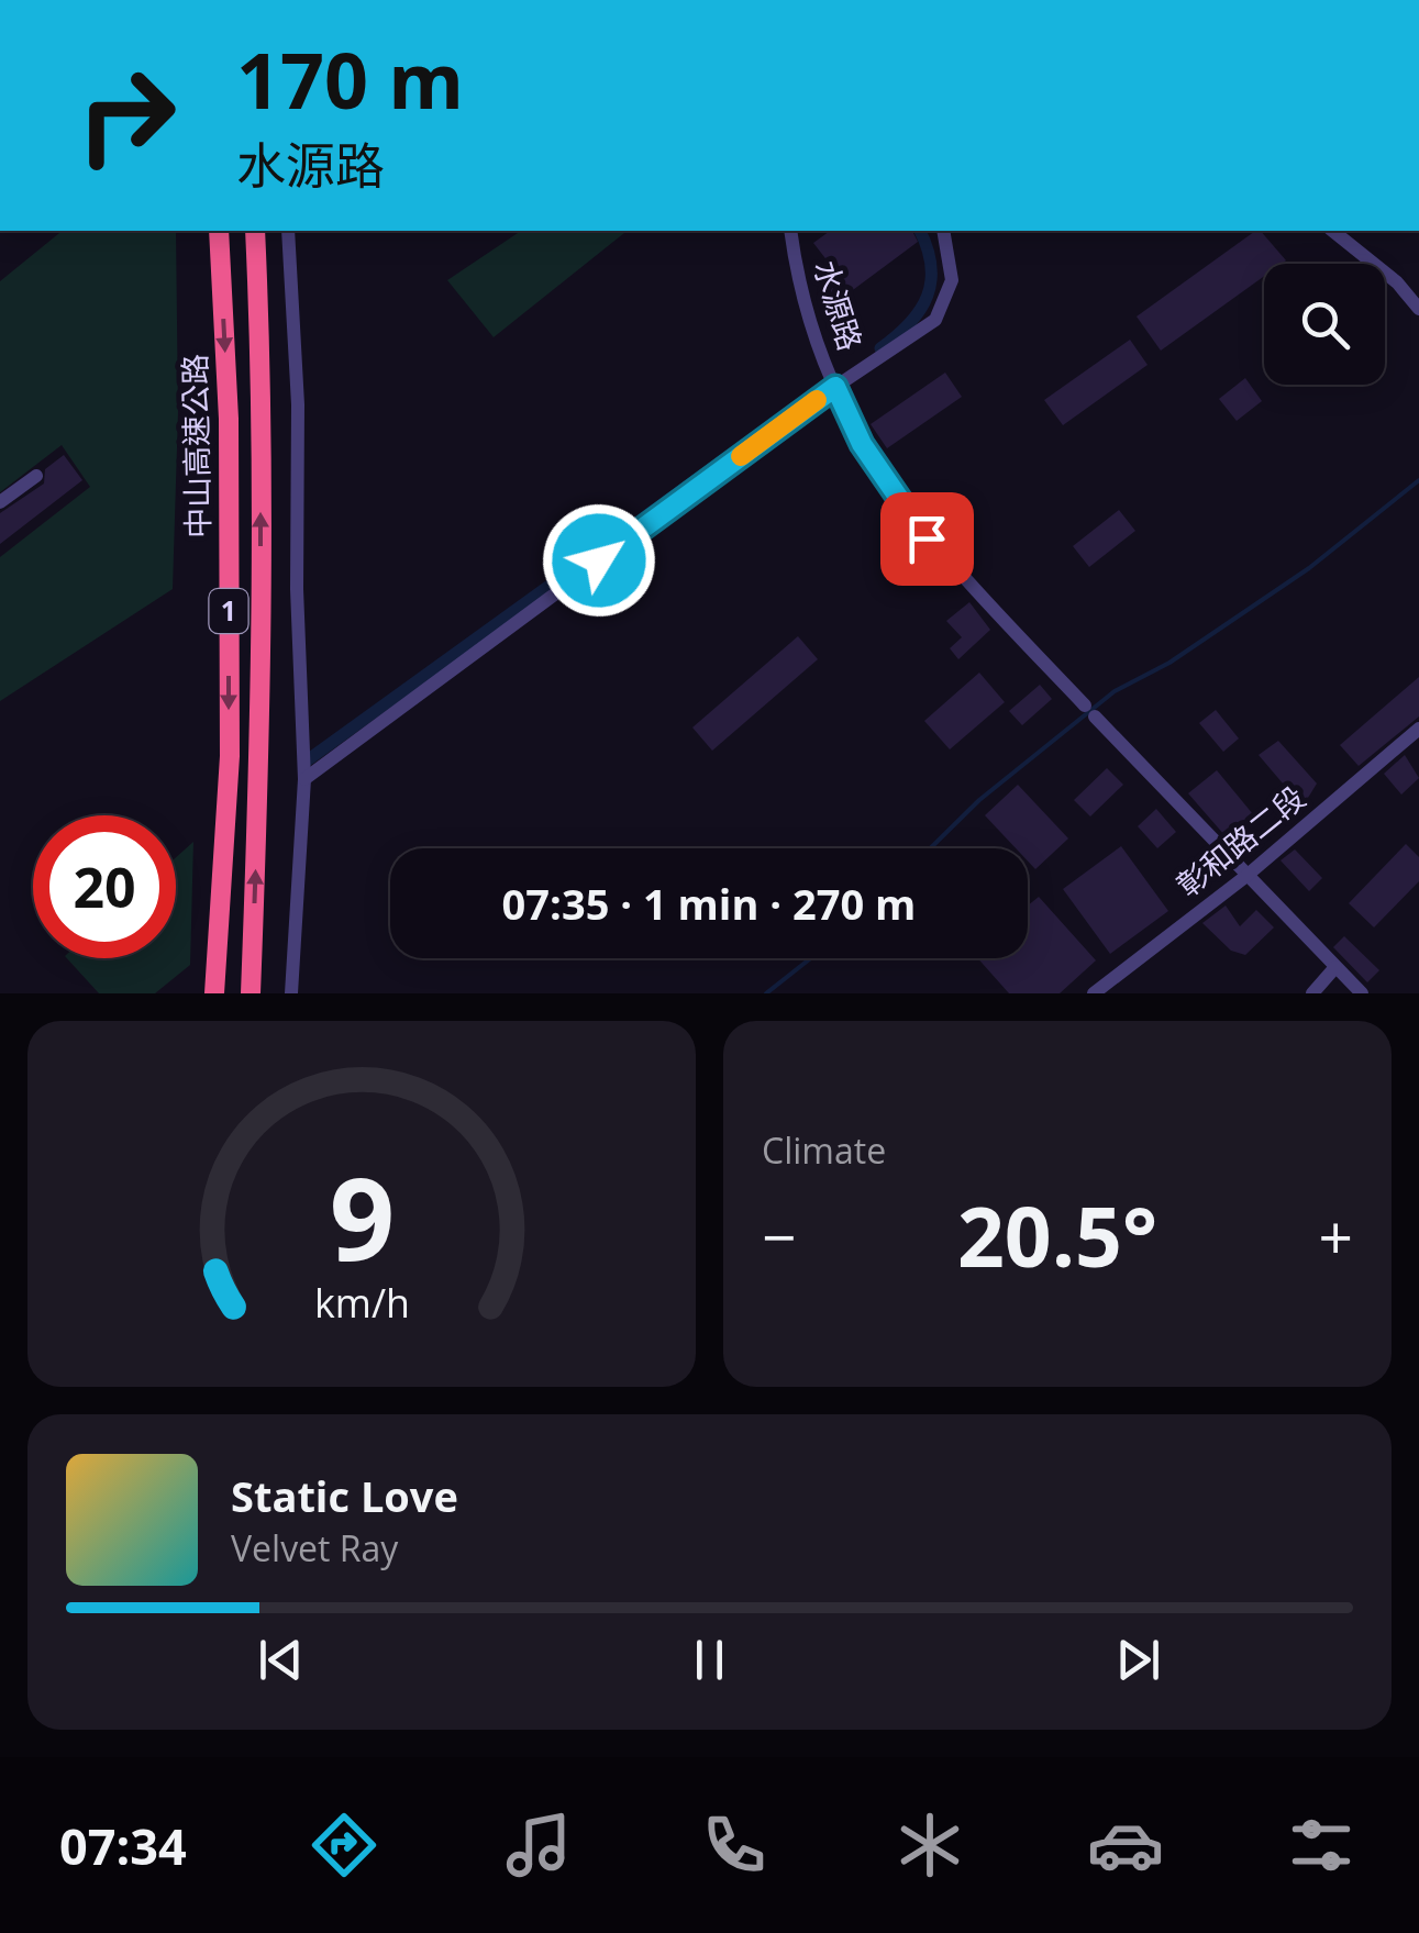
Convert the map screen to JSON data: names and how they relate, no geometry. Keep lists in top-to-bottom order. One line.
{"streets":{"highway":["中山高速公路","1"],"street":["水源路","彰和路二段"]},"crossings":[["水源路","彰和路二段"]],"page":{"turn":["170 m","水源路"],"limit":"20","trip":"07:35 · 1 min · 270 m","tile":"Climate","heat":["−","20.5°","+"],"song":["Static Love","Velvet Ray"],"tabs":"07:34","gauge":["9","km/h"]}}
